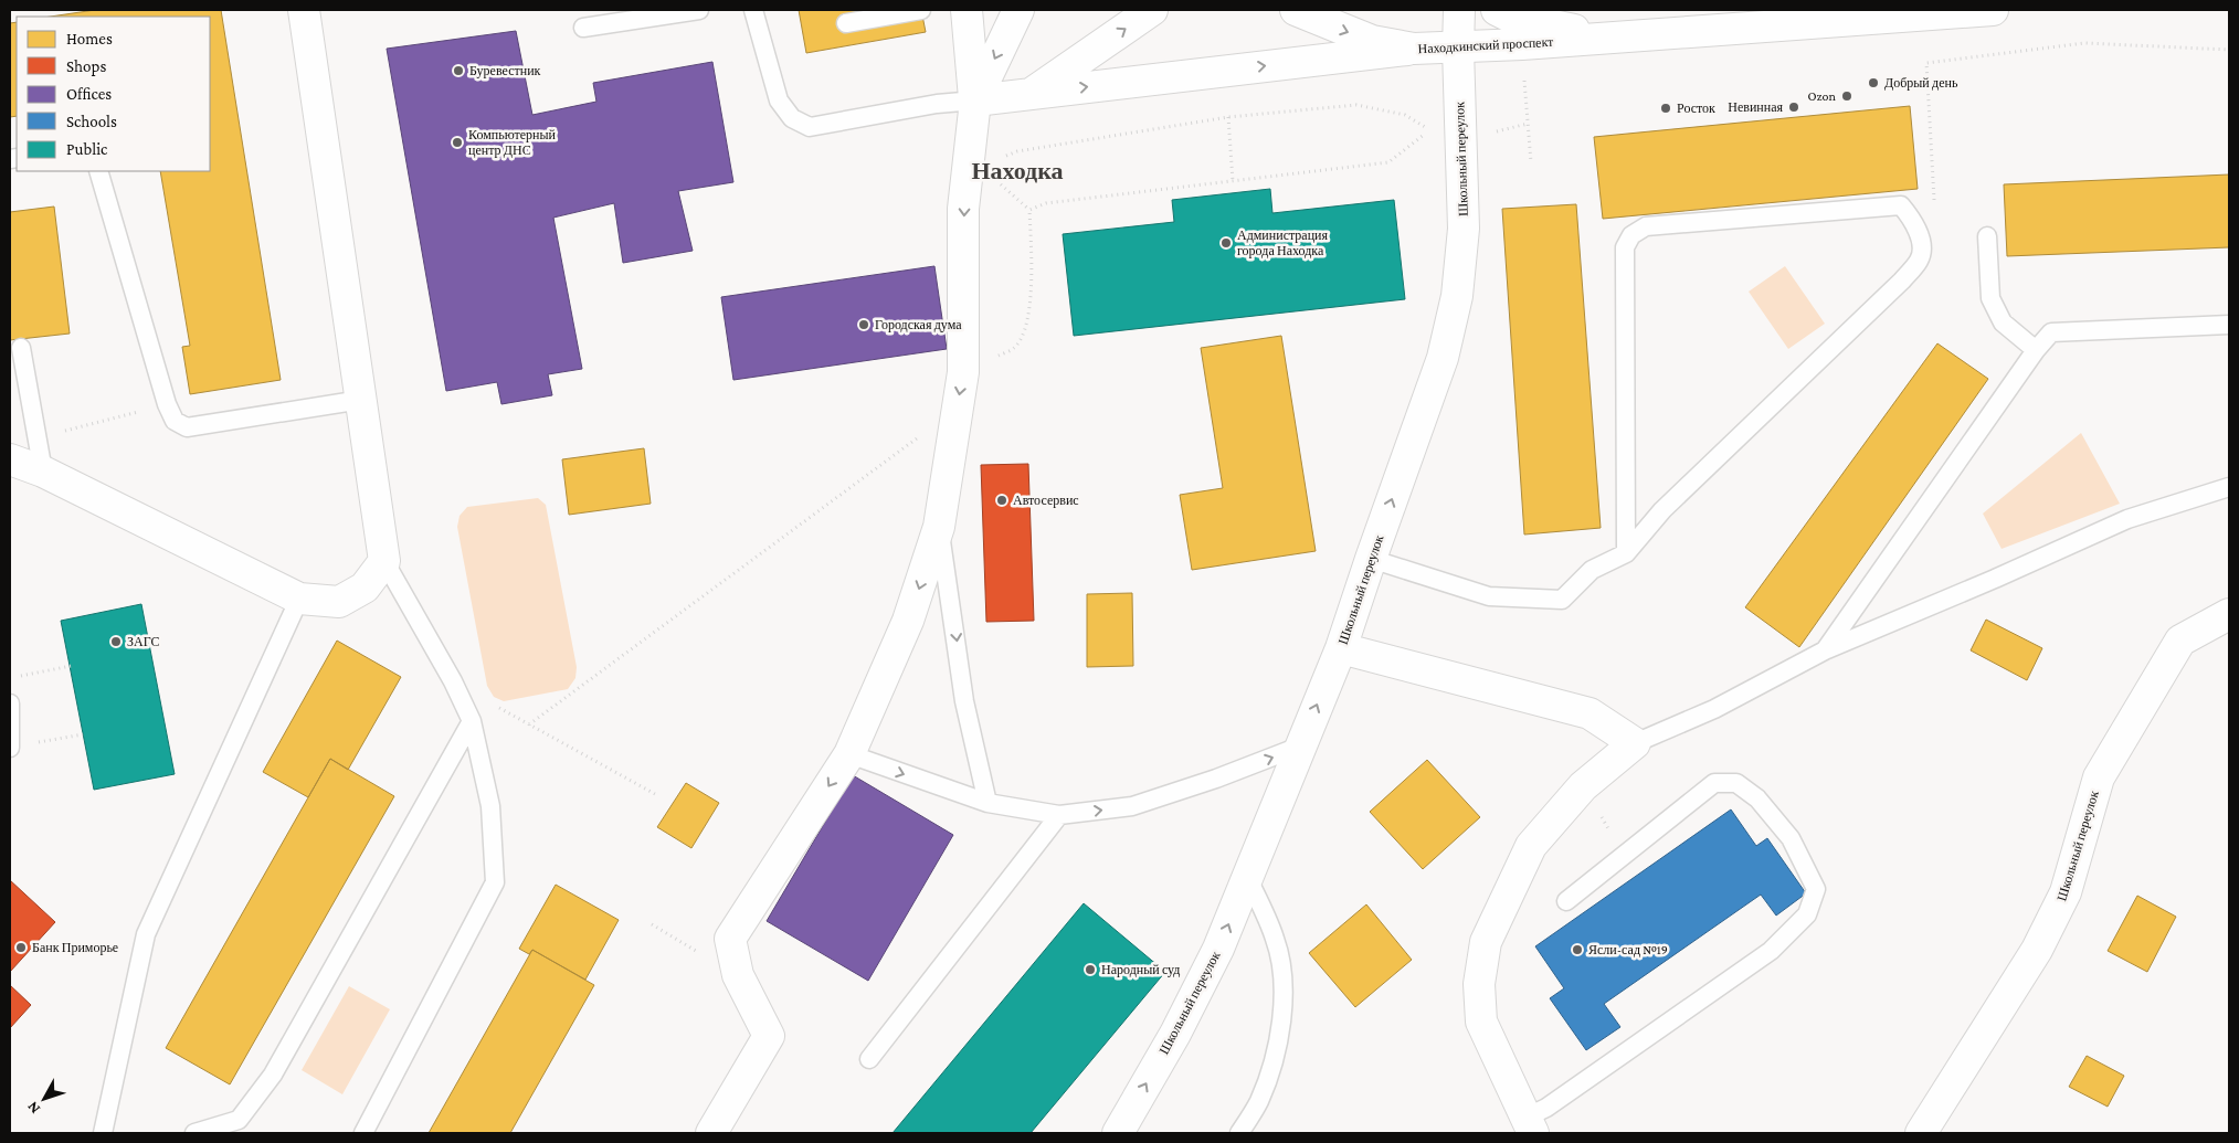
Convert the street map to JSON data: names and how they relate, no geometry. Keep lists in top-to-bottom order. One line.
{"streets":{"street":["Находкинский проспект","Школьный переулок"]},"crossings":[["Находкинский проспект","Школьный переулок"]],"one_way":["Школьный переулок"],"districts":["Находка"],"places":["Буревестник","Добрый день","Ozon","Невинная","Росток","Компьютерный центр ДНС","Администрация города Находка","Городская дума","Автосервис","ЗАГС","Банк Приморье","Ясли-сад №19","Народный суд"],"legend":["Homes","Shops","Offices","Schools","Public"],"north":"bottom left"}
